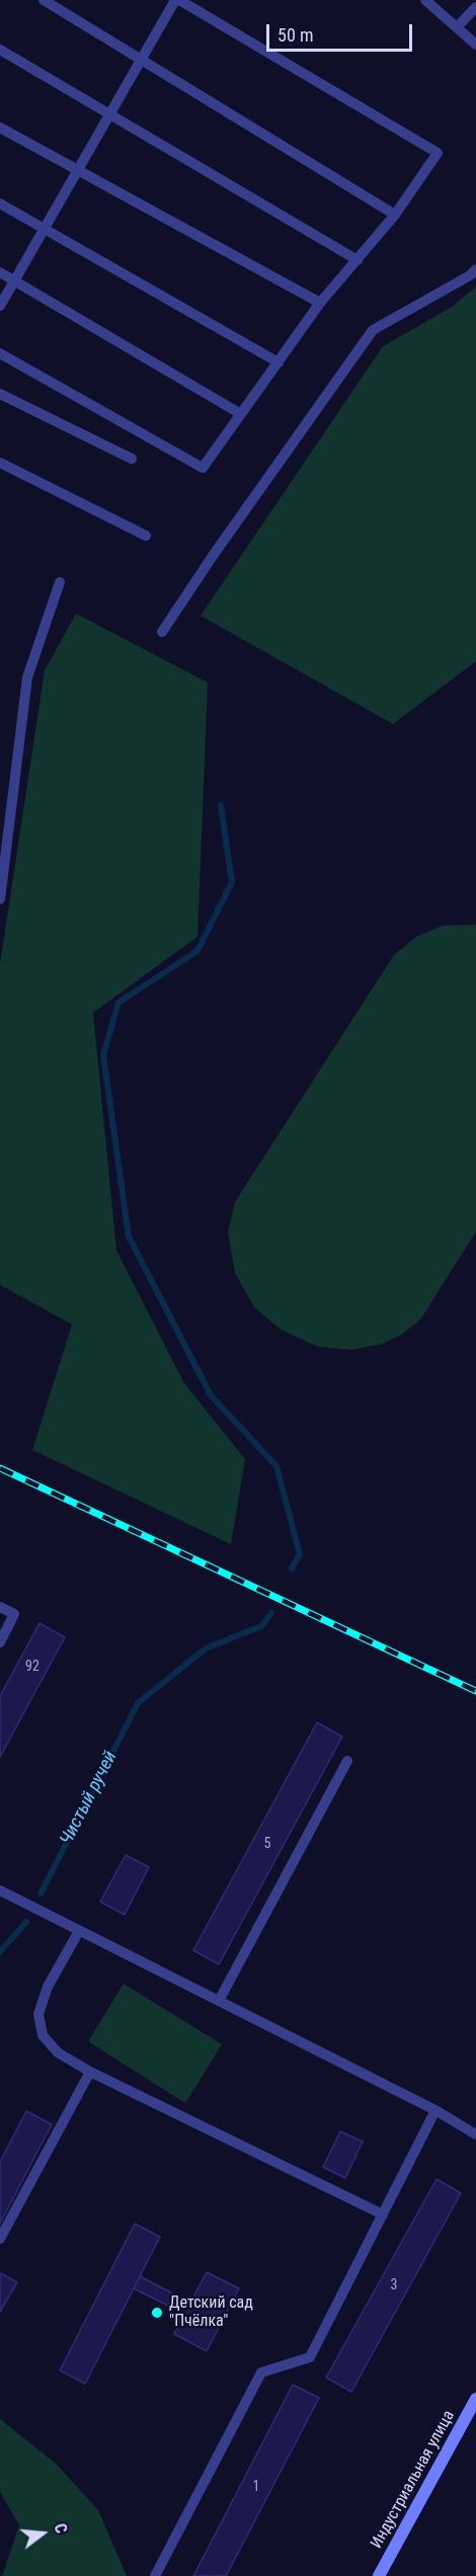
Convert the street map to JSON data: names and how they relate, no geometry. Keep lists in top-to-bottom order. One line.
{"streets":{"main road":["Индустриальная улица"]},"water":["Чистый ручей"],"places":["Детский сад \"Пчёлка\""],"house_numbers":["92","5","3","1"],"scale_bar":"50 m","north":"right"}
